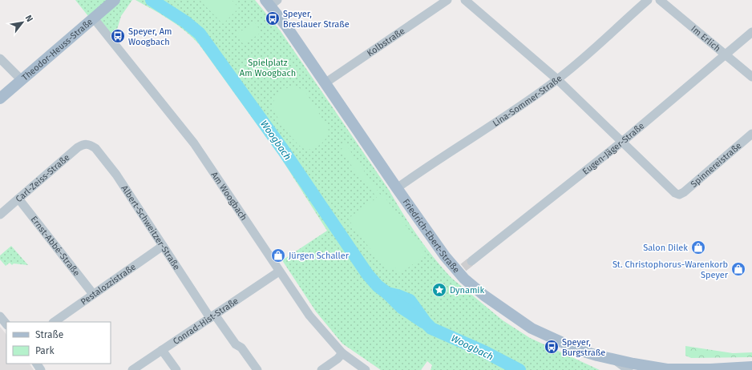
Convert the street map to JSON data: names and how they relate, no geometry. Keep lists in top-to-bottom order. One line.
{"streets":{"main road":["Theodor-Heuss-Straße","Friedrich-Ebert-Straße"],"street":["Im Erlich","Kolbstraße","Lina-Sommer-Straße","Eugen-Jäger-Straße","Spinnereistraße","Carl-Zeiss-Straße","Am Woogbach","Albert-Schweitzer-Straße","Ernst-Abbé-Straße","Pestalozzistraße","Conrad-Hist-Straße"]},"crossings":[["Im Erlich","Eugen-Jäger-Straße"],["Kolbstraße","Friedrich-Ebert-Straße"],["Theodor-Heuss-Straße","Am Woogbach"],["Lina-Sommer-Straße","Friedrich-Ebert-Straße"],["Eugen-Jäger-Straße","Spinnereistraße"],["Carl-Zeiss-Straße","Albert-Schweitzer-Straße"],["Carl-Zeiss-Straße","Ernst-Abbé-Straße"],["Am Woogbach","Conrad-Hist-Straße"],["Albert-Schweitzer-Straße","Pestalozzistraße"],["Albert-Schweitzer-Straße","Conrad-Hist-Straße"],["Ernst-Abbé-Straße","Pestalozzistraße"]],"water":["Woogbach"],"parks":["Spielplatz Am Woogbach"],"places":{"bus stop":["Speyer, Breslauer Straße","Speyer, Am Woogbach","Speyer, Burgstraße"],"shop":["Salon Dilek","Jürgen Schaller","St. Christophorus-Warenkorb Speyer"],"place":["Dynamik"]},"legend":["Straße","Park"],"north":"top right"}
